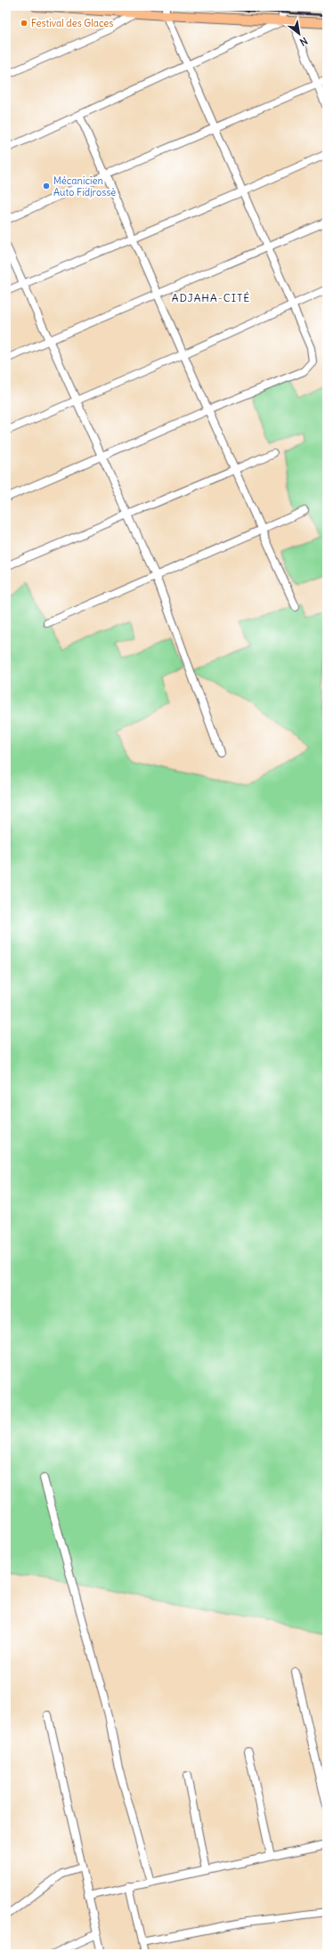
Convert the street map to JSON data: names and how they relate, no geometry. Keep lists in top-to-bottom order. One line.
{"districts":["ADJAHA-CITÉ"],"places":["Festival des Glaces","Mécanicien Auto Fidjrossè"],"north":"bottom right"}
